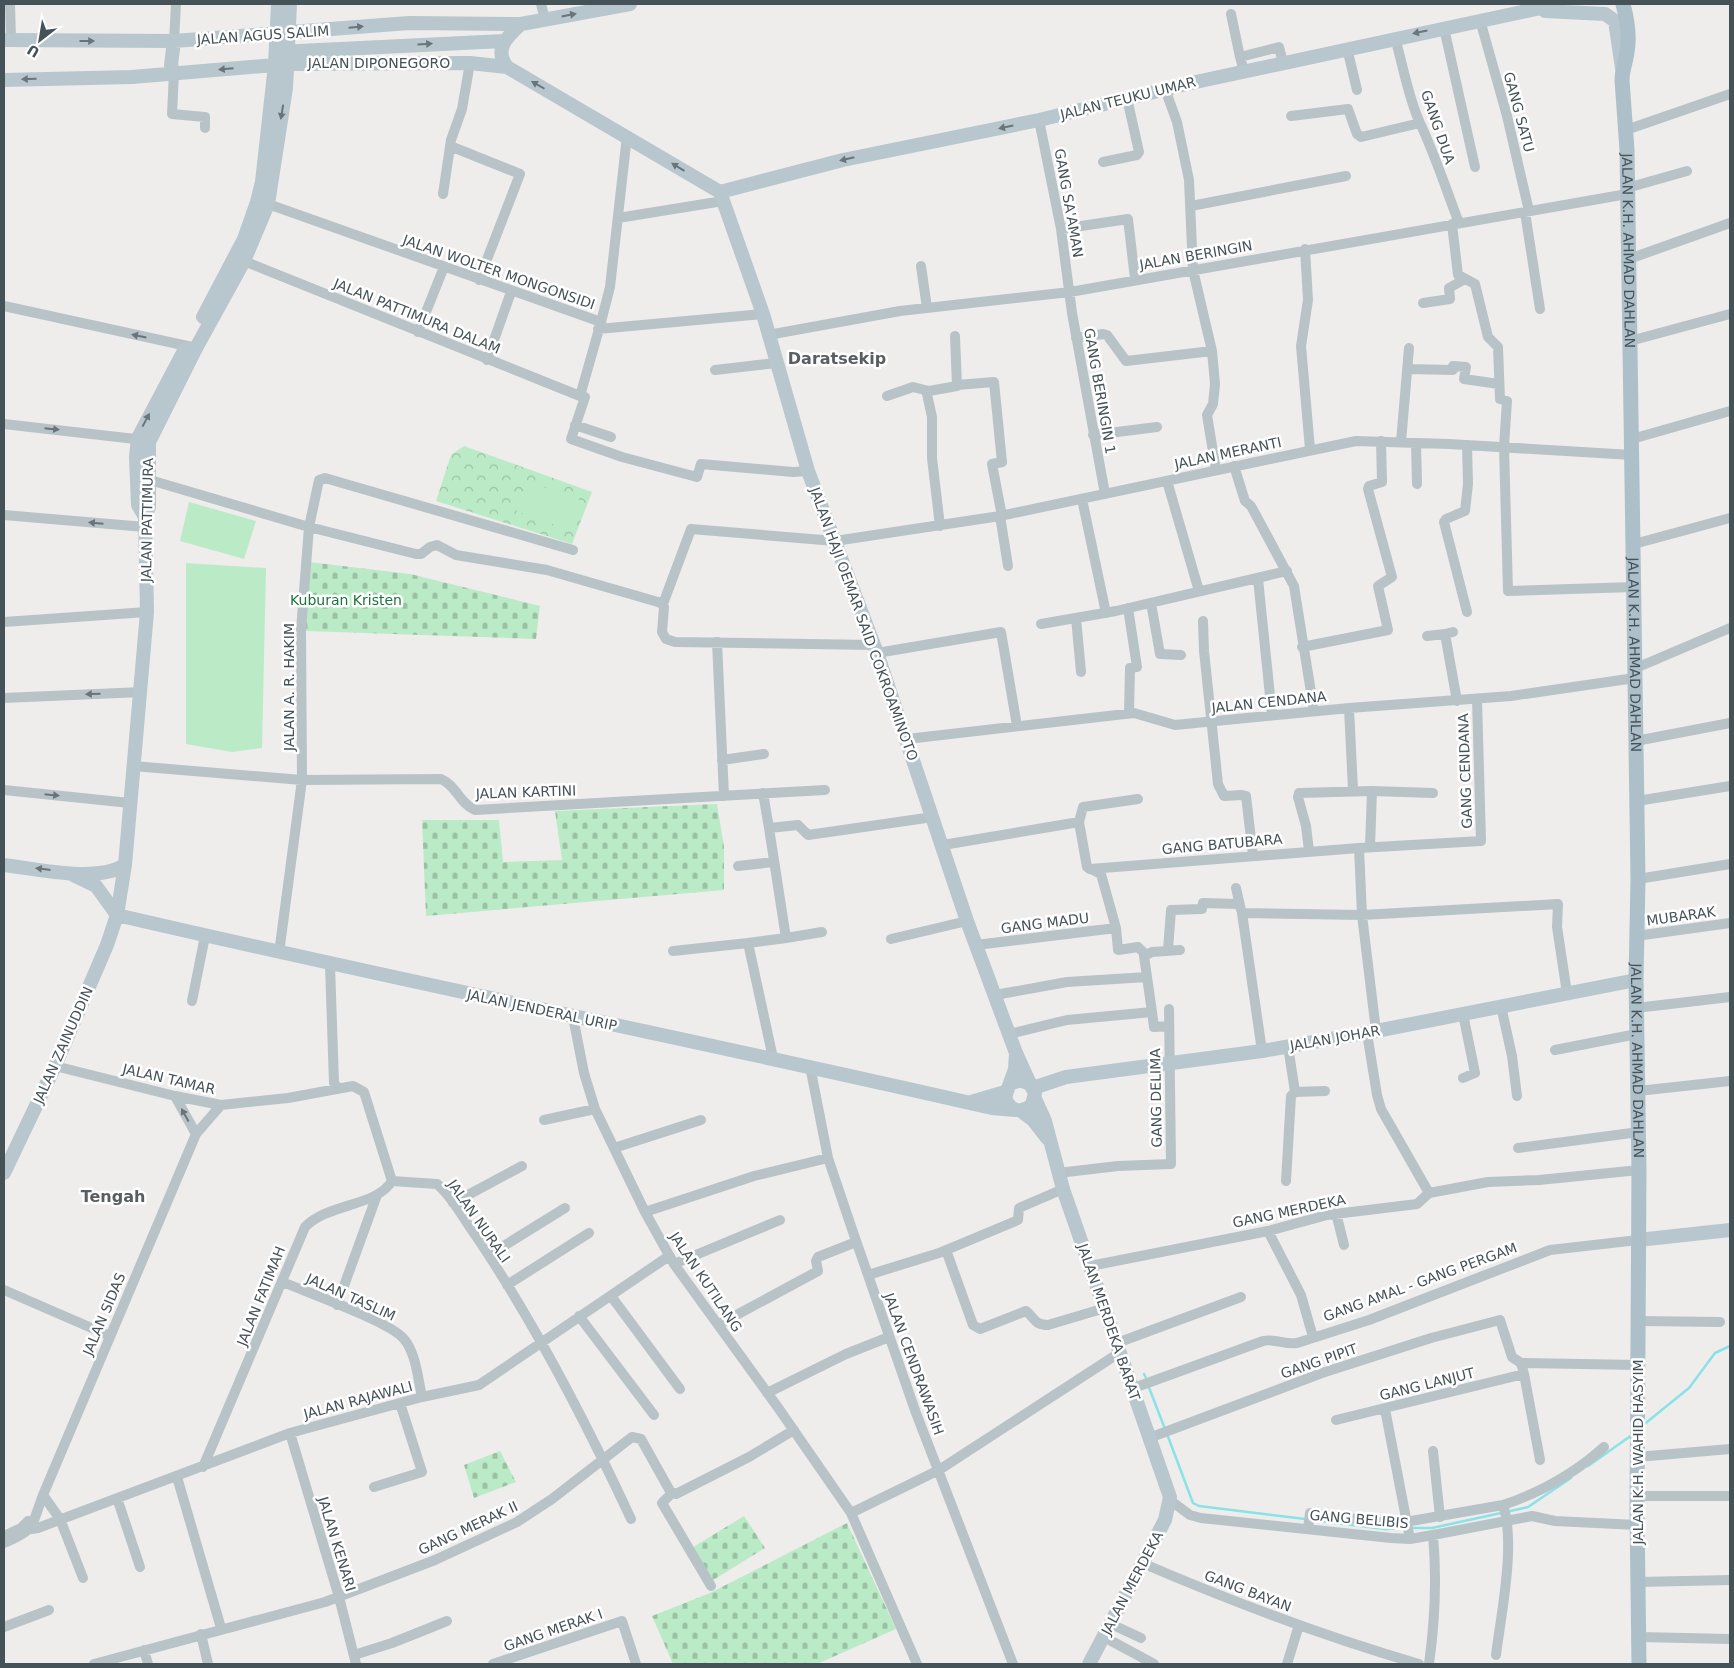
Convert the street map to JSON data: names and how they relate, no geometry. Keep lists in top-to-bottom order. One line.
{"streets":{"main road":["JALAN K.H. AHMAD DAHLAN","JALAN K.H. WAHID HASYIM"],"street":["JALAN AGUS SALIM","JALAN DIPONEGORO","JALAN TEUKU UMAR","GANG SATU","GANG DUA","GANG SA'AMAN","JALAN BERINGIN","JALAN WOLTER MONGONSIDI","JALAN PATTIMURA DALAM","GANG BERINGIN 1","JALAN MERANTI","JALAN PATTIMURA","JALAN HAJI OEMAR SAID COKROAMINOTO","JALAN A. R. HAKIM","JALAN CENDANA","GANG CENDANA","JALAN KARTINI","GANG BATUBARA","MUBARAK","GANG MADU","JALAN JENDERAL URIP","JALAN JOHAR","JALAN ZAINUDDIN","JALAN TAMAR","GANG DELIMA","GANG MERDEKA","JALAN NURALI","JALAN KUTILANG","GANG AMAL - GANG PERGAM","JALAN FATIMAH","JALAN TASLIM","JALAN SIDAS","JALAN MERDEKA BARAT","GANG PIPIT","JALAN CENDRAWASIH","GANG LANJUT","JALAN RAJAWALI","GANG BELIBIS","GANG MERAK II","JALAN KENARI","JALAN MERDEKA","GANG BAYAN","GANG MERAK I"]},"crossings":[["JALAN AGUS SALIM","JALAN DIPONEGORO"],["JALAN DIPONEGORO","JALAN TEUKU UMAR"],["JALAN DIPONEGORO","JALAN WOLTER MONGONSIDI"],["JALAN DIPONEGORO","JALAN HAJI OEMAR SAID COKROAMINOTO"],["JALAN TEUKU UMAR","GANG SATU"],["JALAN TEUKU UMAR","GANG DUA"],["JALAN TEUKU UMAR","GANG SA'AMAN"],["JALAN TEUKU UMAR","JALAN K.H. AHMAD DAHLAN"],["JALAN TEUKU UMAR","JALAN HAJI OEMAR SAID COKROAMINOTO"],["GANG SATU","JALAN BERINGIN"],["GANG DUA","JALAN BERINGIN"],["GANG SA'AMAN","JALAN BERINGIN"],["GANG SA'AMAN","GANG BERINGIN 1"],["JALAN K.H. AHMAD DAHLAN","JALAN BERINGIN"],["JALAN K.H. AHMAD DAHLAN","JALAN MERANTI"],["JALAN K.H. AHMAD DAHLAN","JALAN CENDANA"],["JALAN K.H. AHMAD DAHLAN","MUBARAK"],["JALAN K.H. AHMAD DAHLAN","JALAN JOHAR"],["JALAN K.H. AHMAD DAHLAN","GANG MERDEKA"],["JALAN K.H. AHMAD DAHLAN","GANG AMAL - GANG PERGAM"],["JALAN K.H. AHMAD DAHLAN","JALAN K.H. WAHID HASYIM"],["JALAN BERINGIN","GANG BERINGIN 1"],["JALAN BERINGIN","JALAN HAJI OEMAR SAID COKROAMINOTO"],["GANG BERINGIN 1","JALAN MERANTI"],["JALAN MERANTI","JALAN HAJI OEMAR SAID COKROAMINOTO"],["JALAN PATTIMURA","JALAN KARTINI"],["JALAN PATTIMURA","JALAN JENDERAL URIP"],["JALAN PATTIMURA","JALAN ZAINUDDIN"],["JALAN HAJI OEMAR SAID COKROAMINOTO","JALAN CENDANA"],["JALAN HAJI OEMAR SAID COKROAMINOTO","GANG MADU"],["JALAN HAJI OEMAR SAID COKROAMINOTO","JALAN JENDERAL URIP"],["JALAN HAJI OEMAR SAID COKROAMINOTO","JALAN JOHAR"],["JALAN HAJI OEMAR SAID COKROAMINOTO","JALAN MERDEKA BARAT"],["JALAN A. R. HAKIM","JALAN KARTINI"],["JALAN A. R. HAKIM","JALAN JENDERAL URIP"],["JALAN CENDANA","GANG CENDANA"],["GANG CENDANA","GANG BATUBARA"],["JALAN JENDERAL URIP","JALAN JOHAR"],["JALAN JENDERAL URIP","JALAN ZAINUDDIN"],["JALAN JENDERAL URIP","JALAN KUTILANG"],["JALAN JENDERAL URIP","JALAN MERDEKA BARAT"],["JALAN JENDERAL URIP","JALAN CENDRAWASIH"],["JALAN JOHAR","GANG DELIMA"],["JALAN JOHAR","JALAN MERDEKA BARAT"],["JALAN ZAINUDDIN","JALAN TAMAR"],["JALAN TAMAR","JALAN SIDAS"],["GANG DELIMA","JALAN MERDEKA BARAT"],["GANG MERDEKA","JALAN MERDEKA BARAT"],["JALAN NURALI","JALAN FATIMAH"],["JALAN NURALI","JALAN RAJAWALI"],["JALAN NURALI","GANG MERAK II"],["JALAN KUTILANG","JALAN RAJAWALI"],["GANG AMAL - GANG PERGAM","JALAN MERDEKA BARAT"],["GANG AMAL - GANG PERGAM","JALAN K.H. WAHID HASYIM"],["JALAN FATIMAH","JALAN TASLIM"],["JALAN FATIMAH","JALAN RAJAWALI"],["JALAN TASLIM","JALAN RAJAWALI"],["JALAN SIDAS","JALAN RAJAWALI"],["JALAN MERDEKA BARAT","GANG PIPIT"],["JALAN MERDEKA BARAT","GANG BELIBIS"],["JALAN MERDEKA BARAT","JALAN MERDEKA"],["JALAN RAJAWALI","JALAN KENARI"],["JALAN K.H. WAHID HASYIM","GANG BELIBIS"],["GANG BELIBIS","JALAN MERDEKA"],["GANG MERAK II","JALAN KENARI"],["JALAN MERDEKA","GANG BAYAN"]],"one_way":["JALAN AGUS SALIM","JALAN DIPONEGORO","JALAN TEUKU UMAR"],"districts":["Daratsekip","Tengah"],"parks":["Kuburan Kristen"],"north":"bottom left"}
